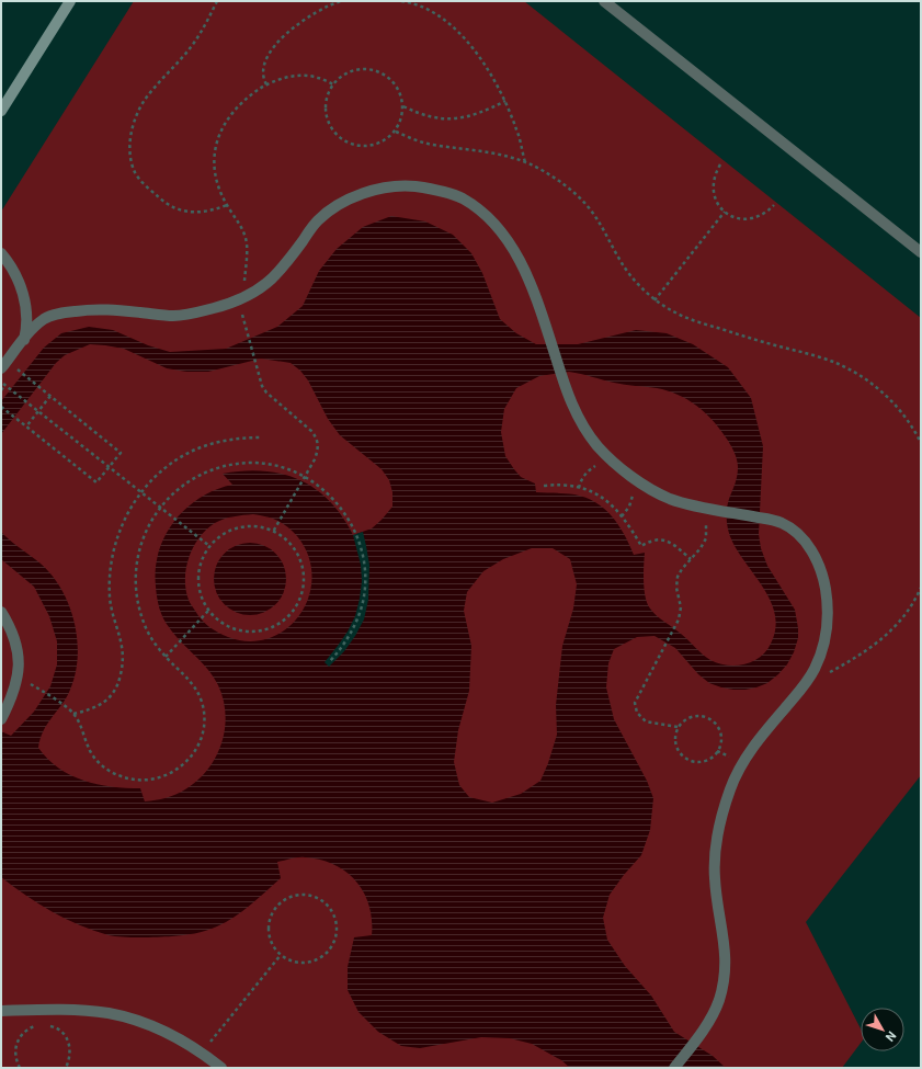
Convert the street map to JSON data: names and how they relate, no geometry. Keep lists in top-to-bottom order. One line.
{"north":"bottom right"}
